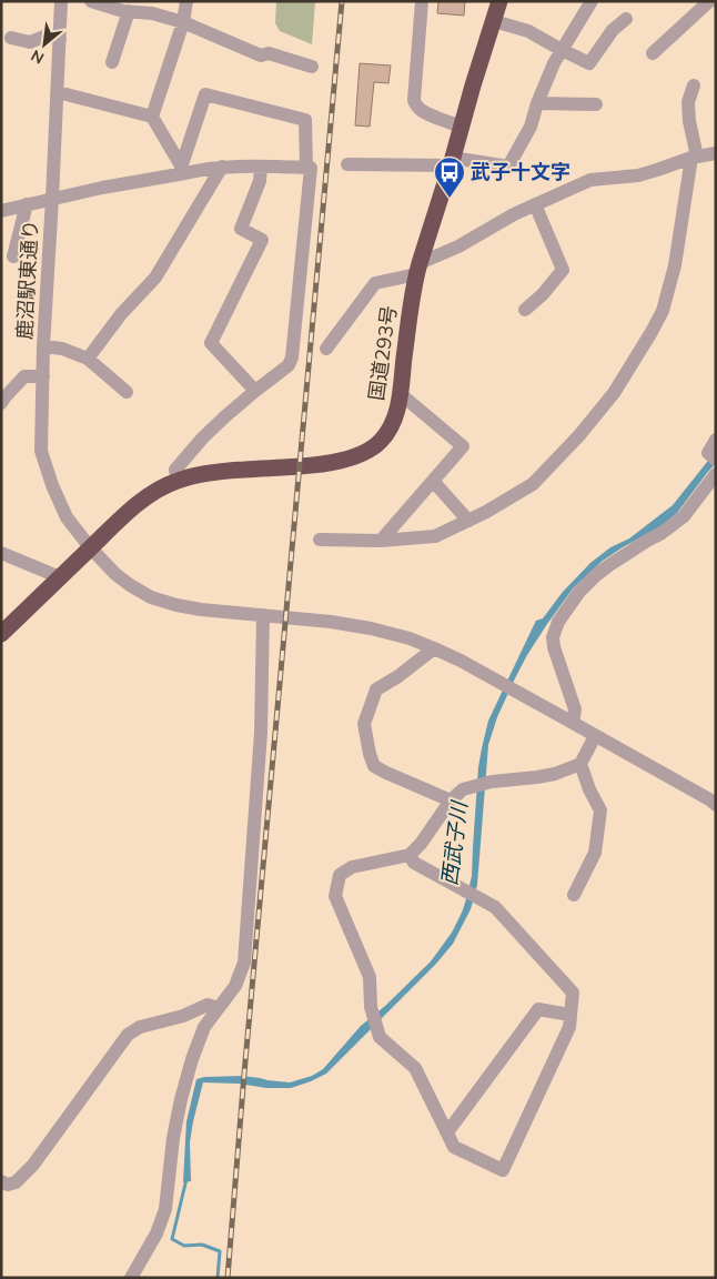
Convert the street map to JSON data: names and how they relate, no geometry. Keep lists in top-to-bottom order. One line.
{"streets":{"highway":["国道293号"],"street":["鹿沼駅東通り"]},"crossings":[["鹿沼駅東通り","国道293号"]],"water":["西武子川"],"places":{"bus stop":["武子十文字"]},"north":"bottom left"}
